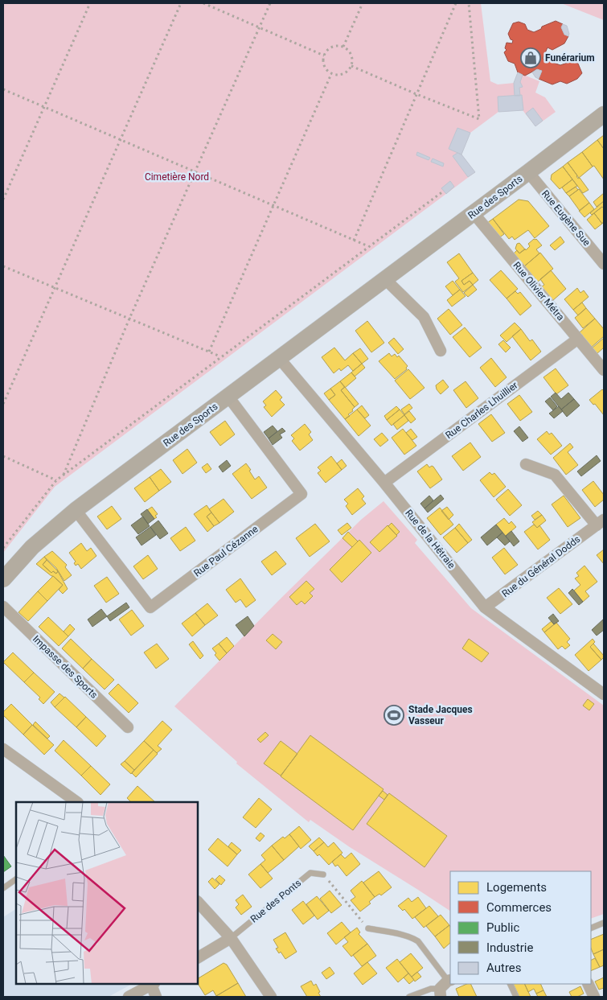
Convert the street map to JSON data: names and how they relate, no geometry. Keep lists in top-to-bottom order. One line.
{"streets":{"street":["Rue des Sports","Rue Eugène Sue","Rue Olivier Métra","Rue Charles Lhuillier","Rue de la Hêtraie","Rue Paul Cézanne","Rue du Général Dodds","Impasse des Sports"],"lane":["Rue des Ponts"]},"crossings":[["Rue des Sports","Rue Eugène Sue"],["Rue des Sports","Rue Olivier Métra"],["Rue des Sports","Rue de la Hêtraie"],["Rue des Sports","Rue Paul Cézanne"],["Rue Olivier Métra","Rue Charles Lhuillier"],["Rue Charles Lhuillier","Rue de la Hêtraie"],["Rue de la Hêtraie","Rue du Général Dodds"]],"parks":["Cimetière Nord"],"places":{"shop":["Funérarium"],"sports":["Stade Jacques Vasseur"]},"legend":["Logements","Commerces","Public","Industrie","Autres"]}
